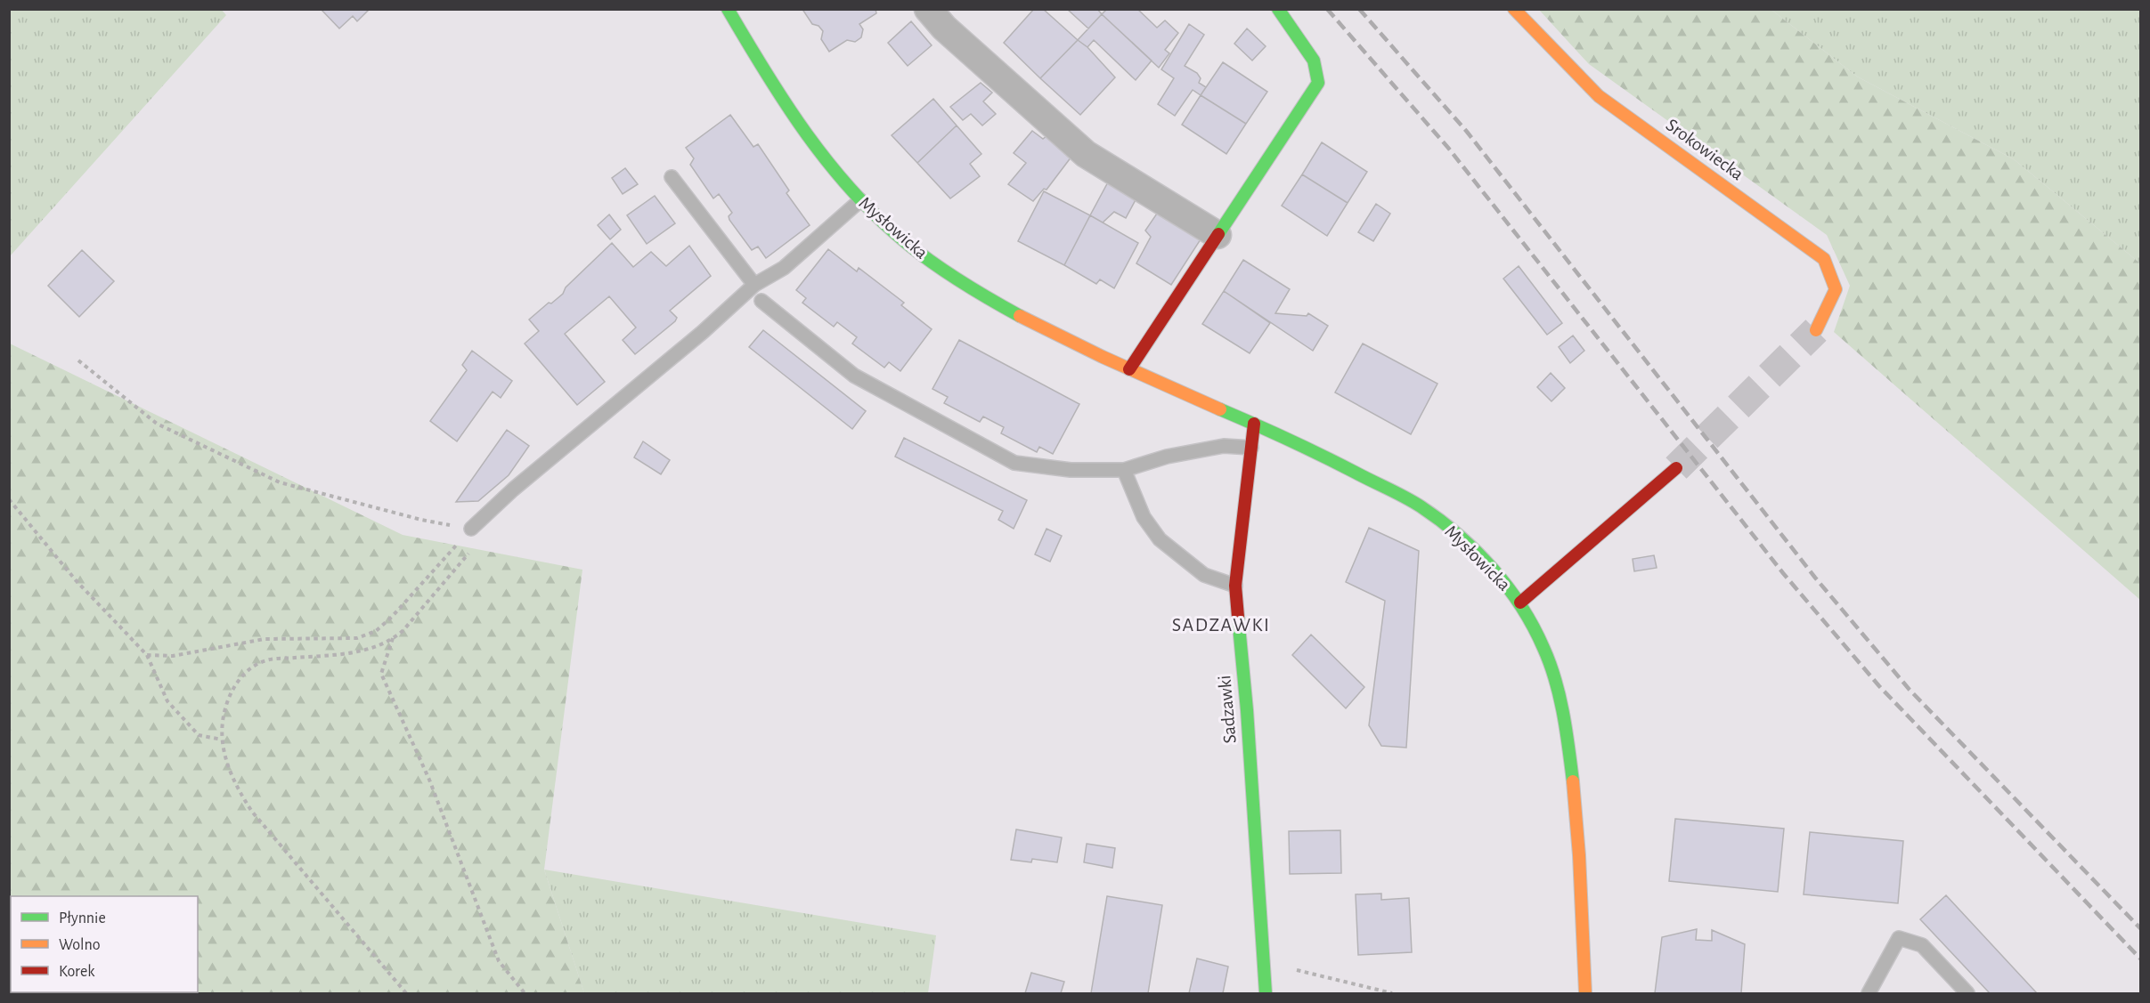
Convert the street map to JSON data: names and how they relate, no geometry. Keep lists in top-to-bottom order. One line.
{"streets":{"street":["Srokowiecka","Mysłowicka","Sadzawki"]},"crossings":[["Mysłowicka","Sadzawki"]],"districts":["SADZAWKI"],"legend":["Płynnie","Wolno","Korek"]}
